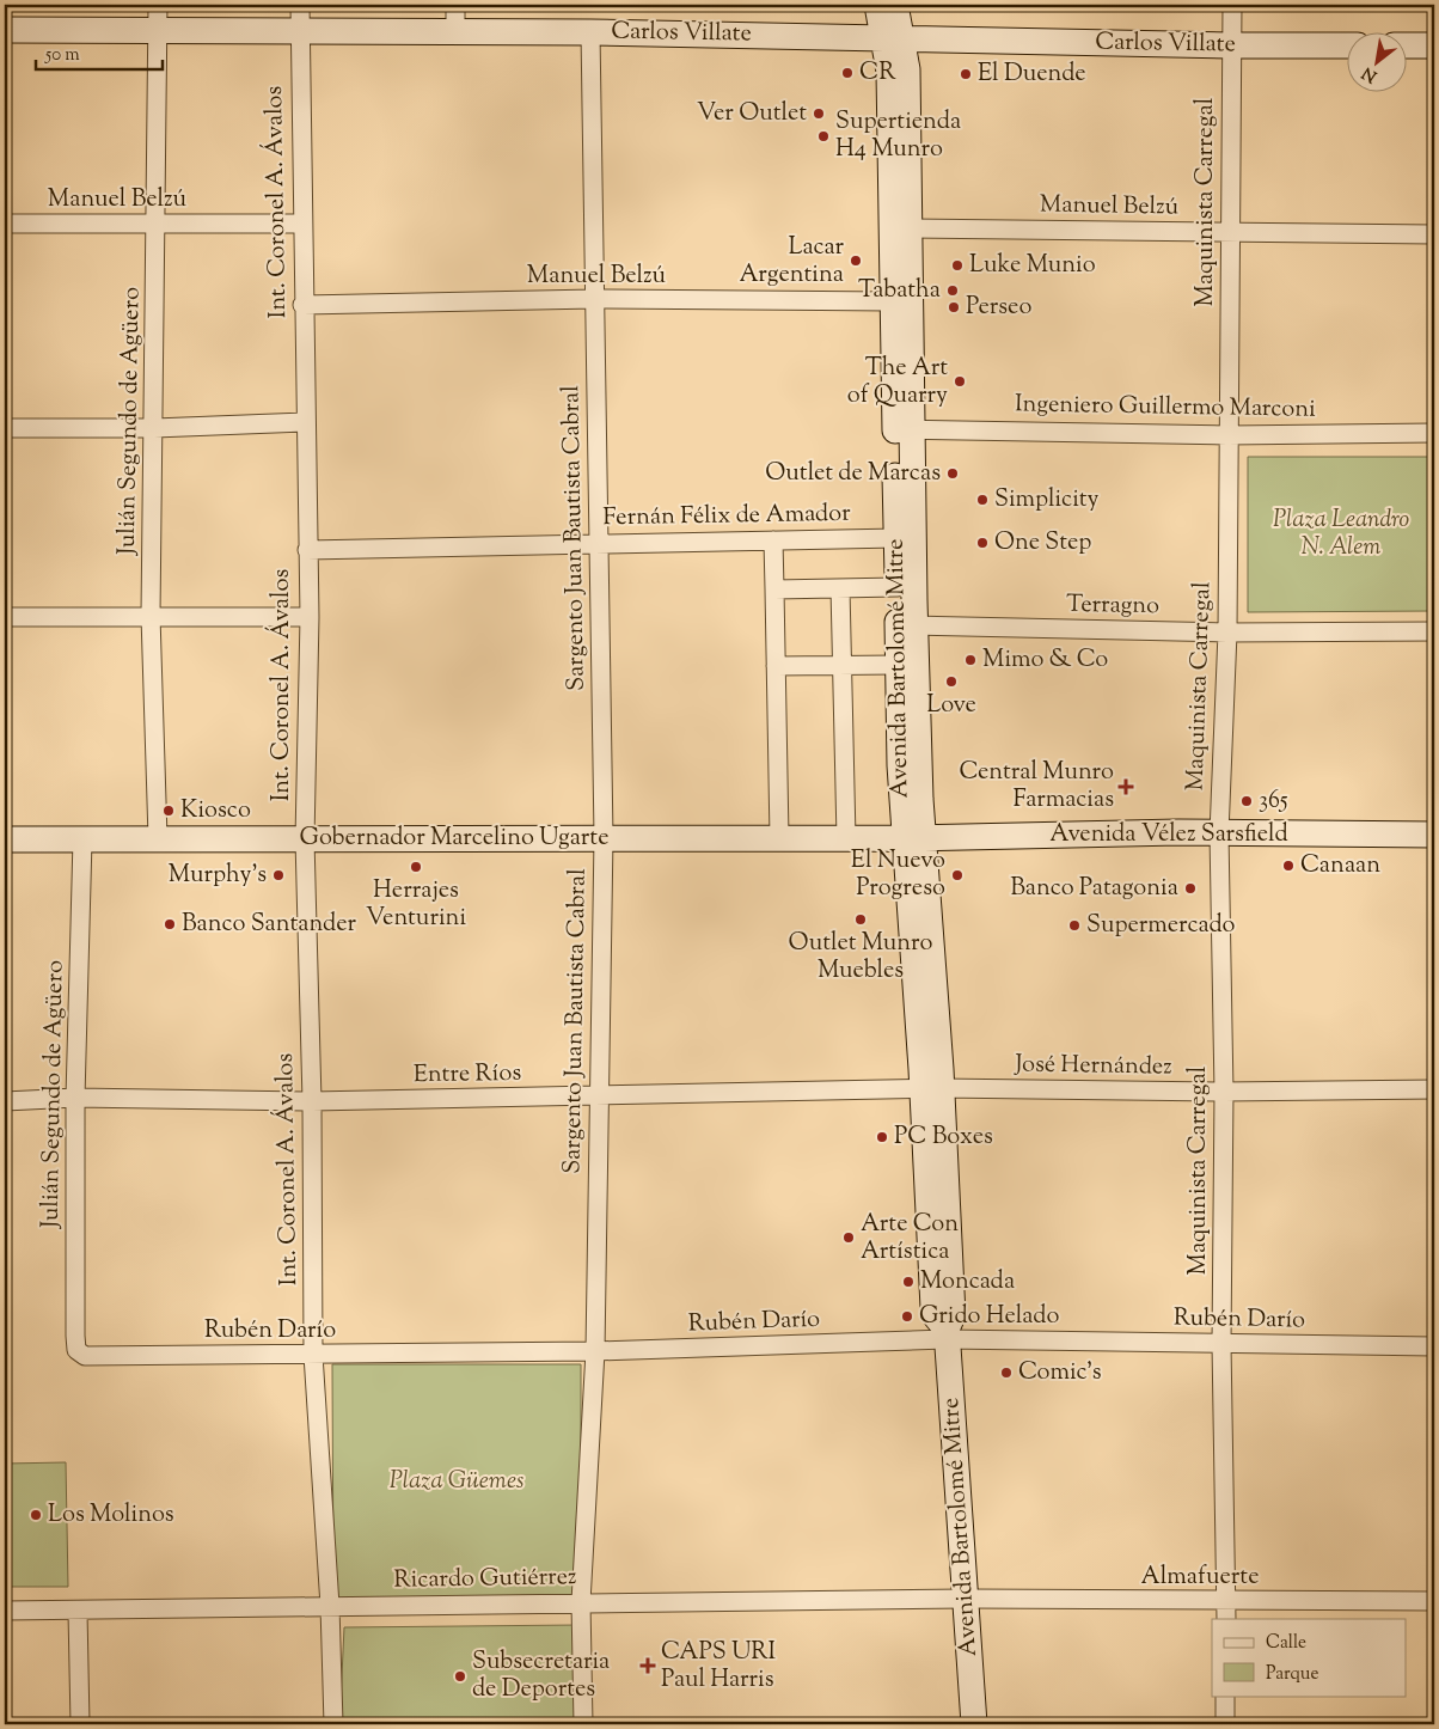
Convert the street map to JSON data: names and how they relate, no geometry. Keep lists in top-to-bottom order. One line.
{"streets":{"main road":["Carlos Villate","Avenida Bartolomé Mitre","Avenida Vélez Sarsfield","Gobernador Marcelino Ugarte"],"street":["Manuel Belzú","Int. Coronel A. Ávalos","Maquinista Carregal","Ingeniero Guillermo Marconi","Julián Segundo de Agüero","Fernán Félix de Amador","Sargento Juan Bautista Cabral","Terragno","José Hernández","Entre Ríos","Rubén Darío","Almafuerte","Ricardo Gutiérrez"]},"crossings":[["Carlos Villate","Int. Coronel A. Ávalos"],["Carlos Villate","Maquinista Carregal"],["Carlos Villate","Julián Segundo de Agüero"],["Carlos Villate","Sargento Juan Bautista Cabral"],["Carlos Villate","Avenida Bartolomé Mitre"],["Manuel Belzú","Int. Coronel A. Ávalos"],["Manuel Belzú","Maquinista Carregal"],["Manuel Belzú","Julián Segundo de Agüero"],["Manuel Belzú","Sargento Juan Bautista Cabral"],["Manuel Belzú","Avenida Bartolomé Mitre"],["Int. Coronel A. Ávalos","Fernán Félix de Amador"],["Int. Coronel A. Ávalos","Gobernador Marcelino Ugarte"],["Int. Coronel A. Ávalos","Entre Ríos"],["Int. Coronel A. Ávalos","Rubén Darío"],["Int. Coronel A. Ávalos","Ricardo Gutiérrez"],["Maquinista Carregal","Ingeniero Guillermo Marconi"],["Maquinista Carregal","Terragno"],["Maquinista Carregal","Avenida Vélez Sarsfield"],["Maquinista Carregal","José Hernández"],["Maquinista Carregal","Rubén Darío"],["Maquinista Carregal","Almafuerte"],["Ingeniero Guillermo Marconi","Avenida Bartolomé Mitre"],["Julián Segundo de Agüero","Gobernador Marcelino Ugarte"],["Julián Segundo de Agüero","Entre Ríos"],["Julián Segundo de Agüero","Rubén Darío"],["Fernán Félix de Amador","Sargento Juan Bautista Cabral"],["Fernán Félix de Amador","Avenida Bartolomé Mitre"],["Sargento Juan Bautista Cabral","Gobernador Marcelino Ugarte"],["Sargento Juan Bautista Cabral","Entre Ríos"],["Sargento Juan Bautista Cabral","Rubén Darío"],["Sargento Juan Bautista Cabral","Ricardo Gutiérrez"],["Terragno","Avenida Bartolomé Mitre"],["Avenida Bartolomé Mitre","Avenida Vélez Sarsfield"],["Avenida Bartolomé Mitre","Gobernador Marcelino Ugarte"],["Avenida Bartolomé Mitre","José Hernández"],["Avenida Bartolomé Mitre","Entre Ríos"],["Avenida Bartolomé Mitre","Rubén Darío"],["Avenida Bartolomé Mitre","Almafuerte"],["Avenida Bartolomé Mitre","Ricardo Gutiérrez"],["Avenida Vélez Sarsfield","Gobernador Marcelino Ugarte"],["José Hernández","Entre Ríos"],["Almafuerte","Ricardo Gutiérrez"]],"parks":["Plaza Leandro N. Alem","Plaza Güemes"],"places":{"other":["CR","El Duende","Ver Outlet","Supertienda H4 Munro","Lacar Argentina","Luke Munio","Tabatha","Perseo","The Art of Quarry","Outlet de Marcas","Simplicity","One Step","Mimo & Co","Love","365","Kiosco","Canaan","Herrajes Venturini","Murphy's","El Nuevo Progreso","Banco Patagonia","Outlet Munro Muebles","Banco Santander","Supermercado","PC Boxes","Arte Con Artística","Moncada","Grido Helado","Comic's","Los Molinos","Subsecretaria de Deportes"],"health":["Central Munro Farmacias","CAPS URI Paul Harris"]},"legend":["Calle","Parque"],"scale_bar":"50 m","north":"bottom left"}
